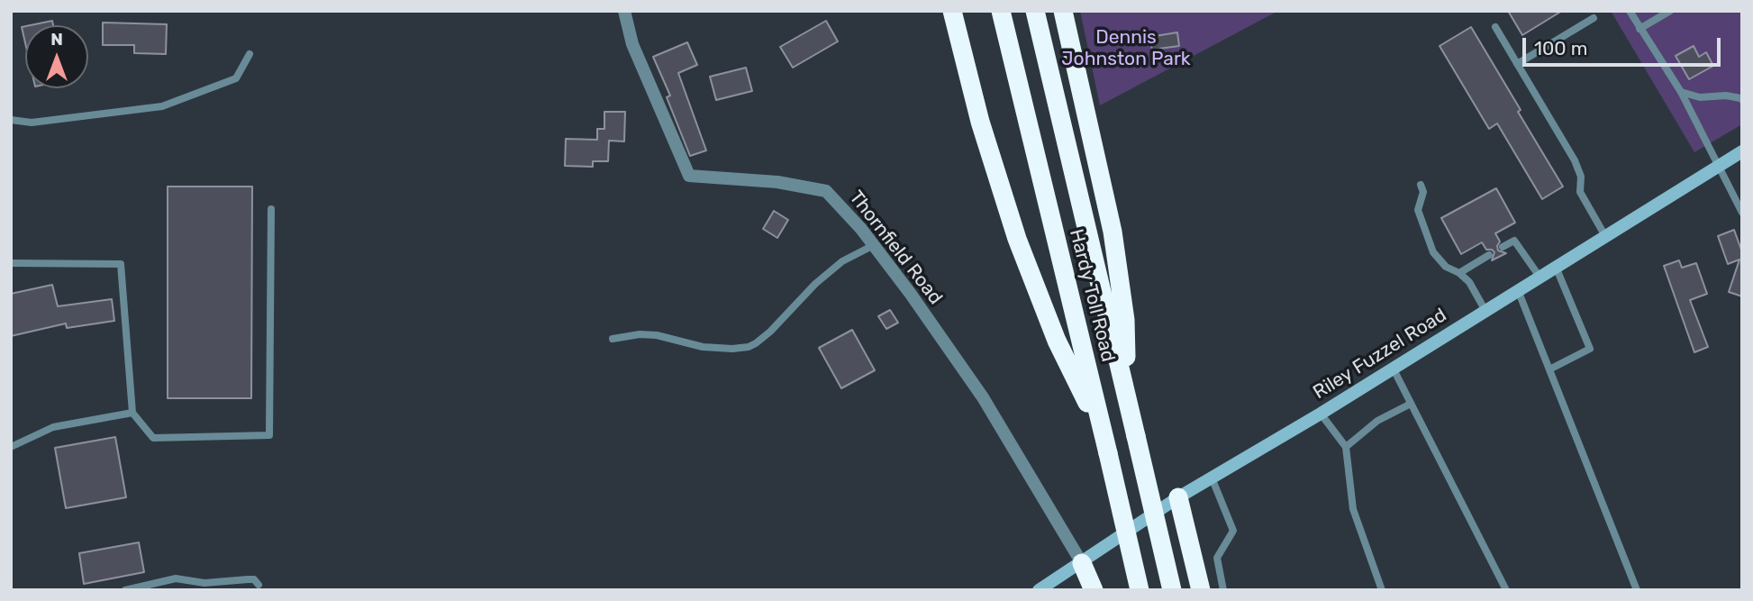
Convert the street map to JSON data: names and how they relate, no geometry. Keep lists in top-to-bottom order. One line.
{"streets":{"highway":["Hardy Toll Road"],"main road":["Riley Fuzzel Road"],"street":["Thornfield Road"]},"crossings":[["Thornfield Road","Riley Fuzzel Road"]],"parks":["Dennis Johnston Park"],"scale_bar":"100 m","north":"top"}
